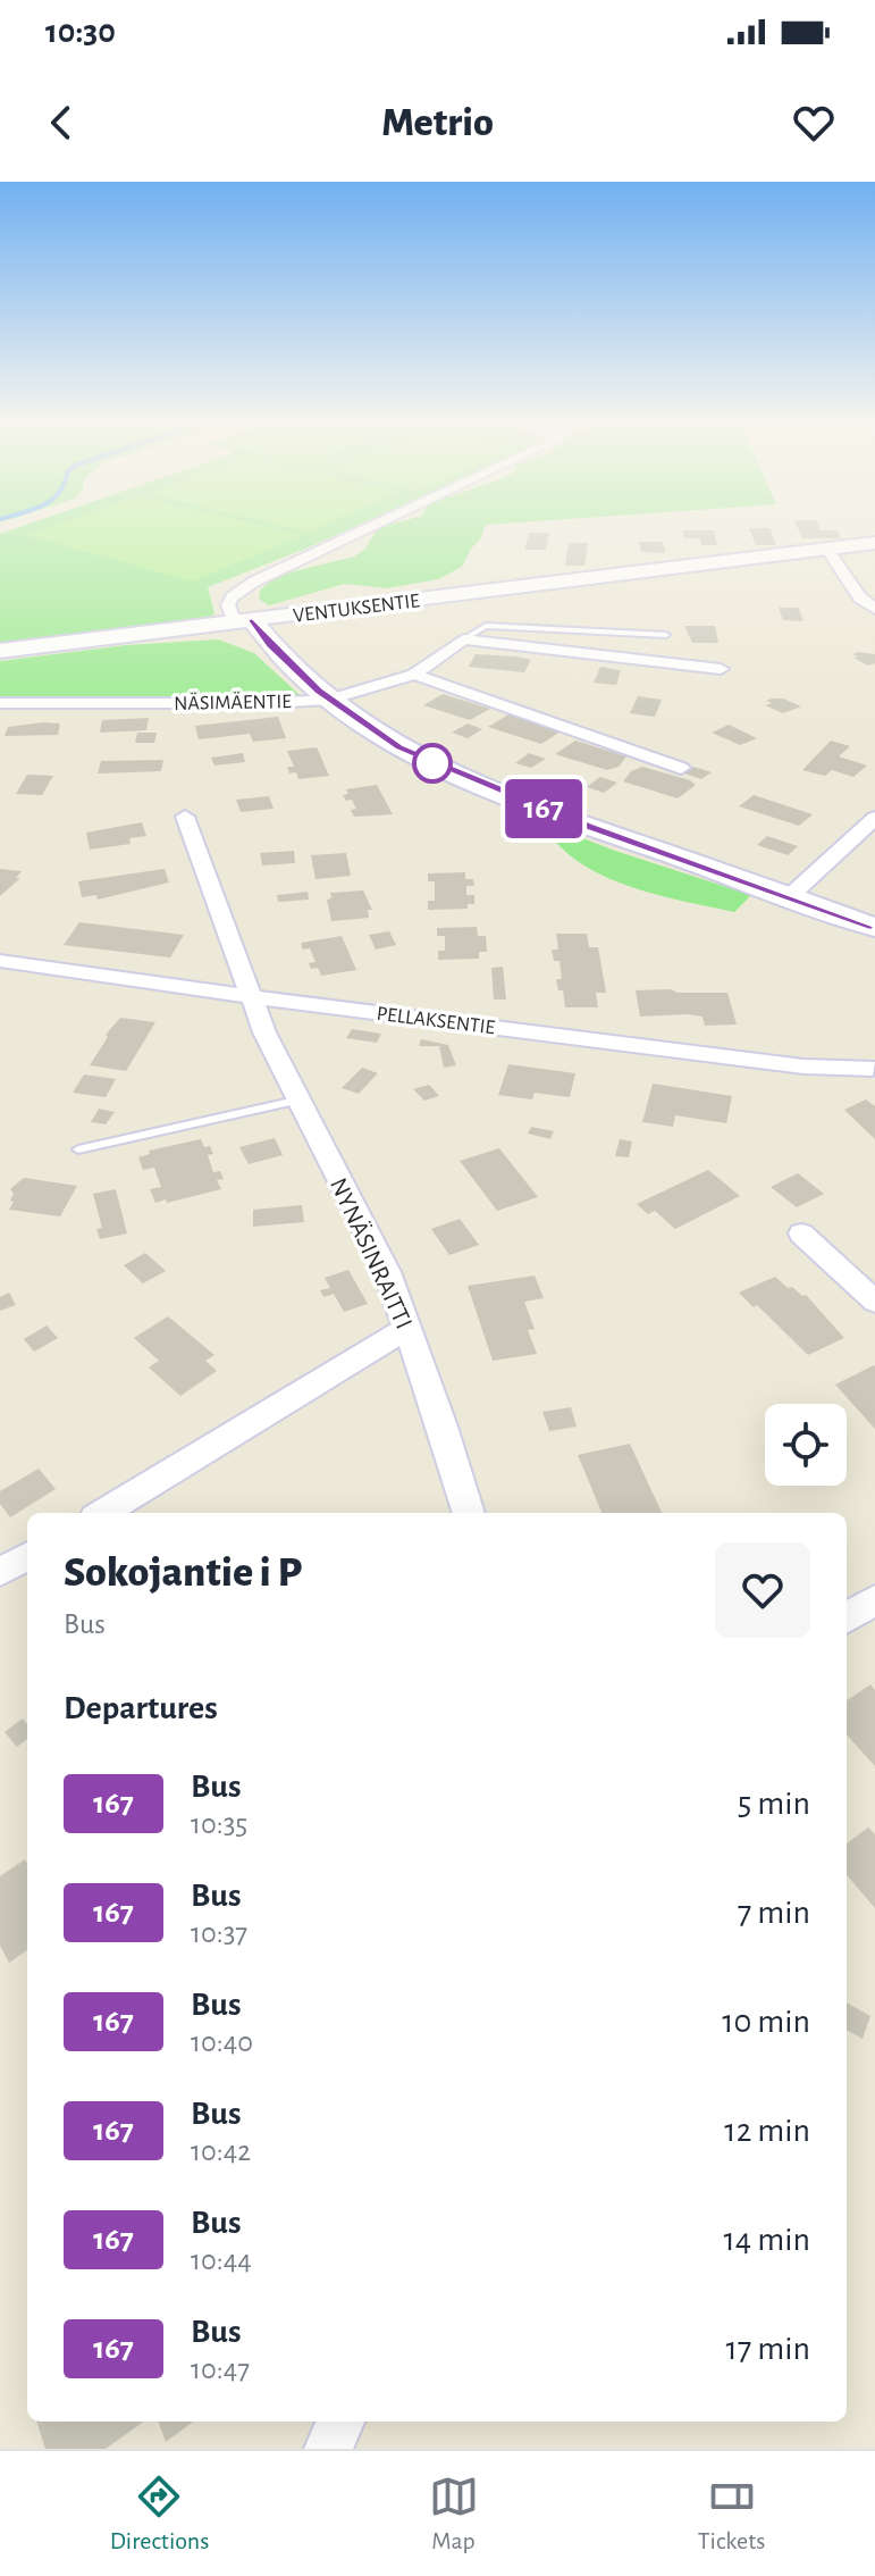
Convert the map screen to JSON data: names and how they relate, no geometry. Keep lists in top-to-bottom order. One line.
{"streets":{"main road":["VENTUKSENTIE"],"street":["NÄSIMÄENTIE","PELLAKSENTIE","NYNÄSINRAITTI"]},"crossings":[["PELLAKSENTIE","NYNÄSINRAITTI"]],"lines":["bus line 167"],"page":{"status":"10:30","header":"Metrio","on_map":"167","heading":[["Sokojantie i P","Bus"],"Departures"],"list":[{"mark":"167","name":"Bus","note":"10:35","value":"5 min"},{"mark":"167","name":"Bus","note":"10:37","value":"7 min"},{"mark":"167","name":"Bus","note":"10:40","value":"10 min"},{"mark":"167","name":"Bus","note":"10:42","value":"12 min"},{"mark":"167","name":"Bus","note":"10:44","value":"14 min"},{"mark":"167","name":"Bus","note":"10:47","value":"17 min"}],"tabs":["Directions","Map","Tickets"]}}
